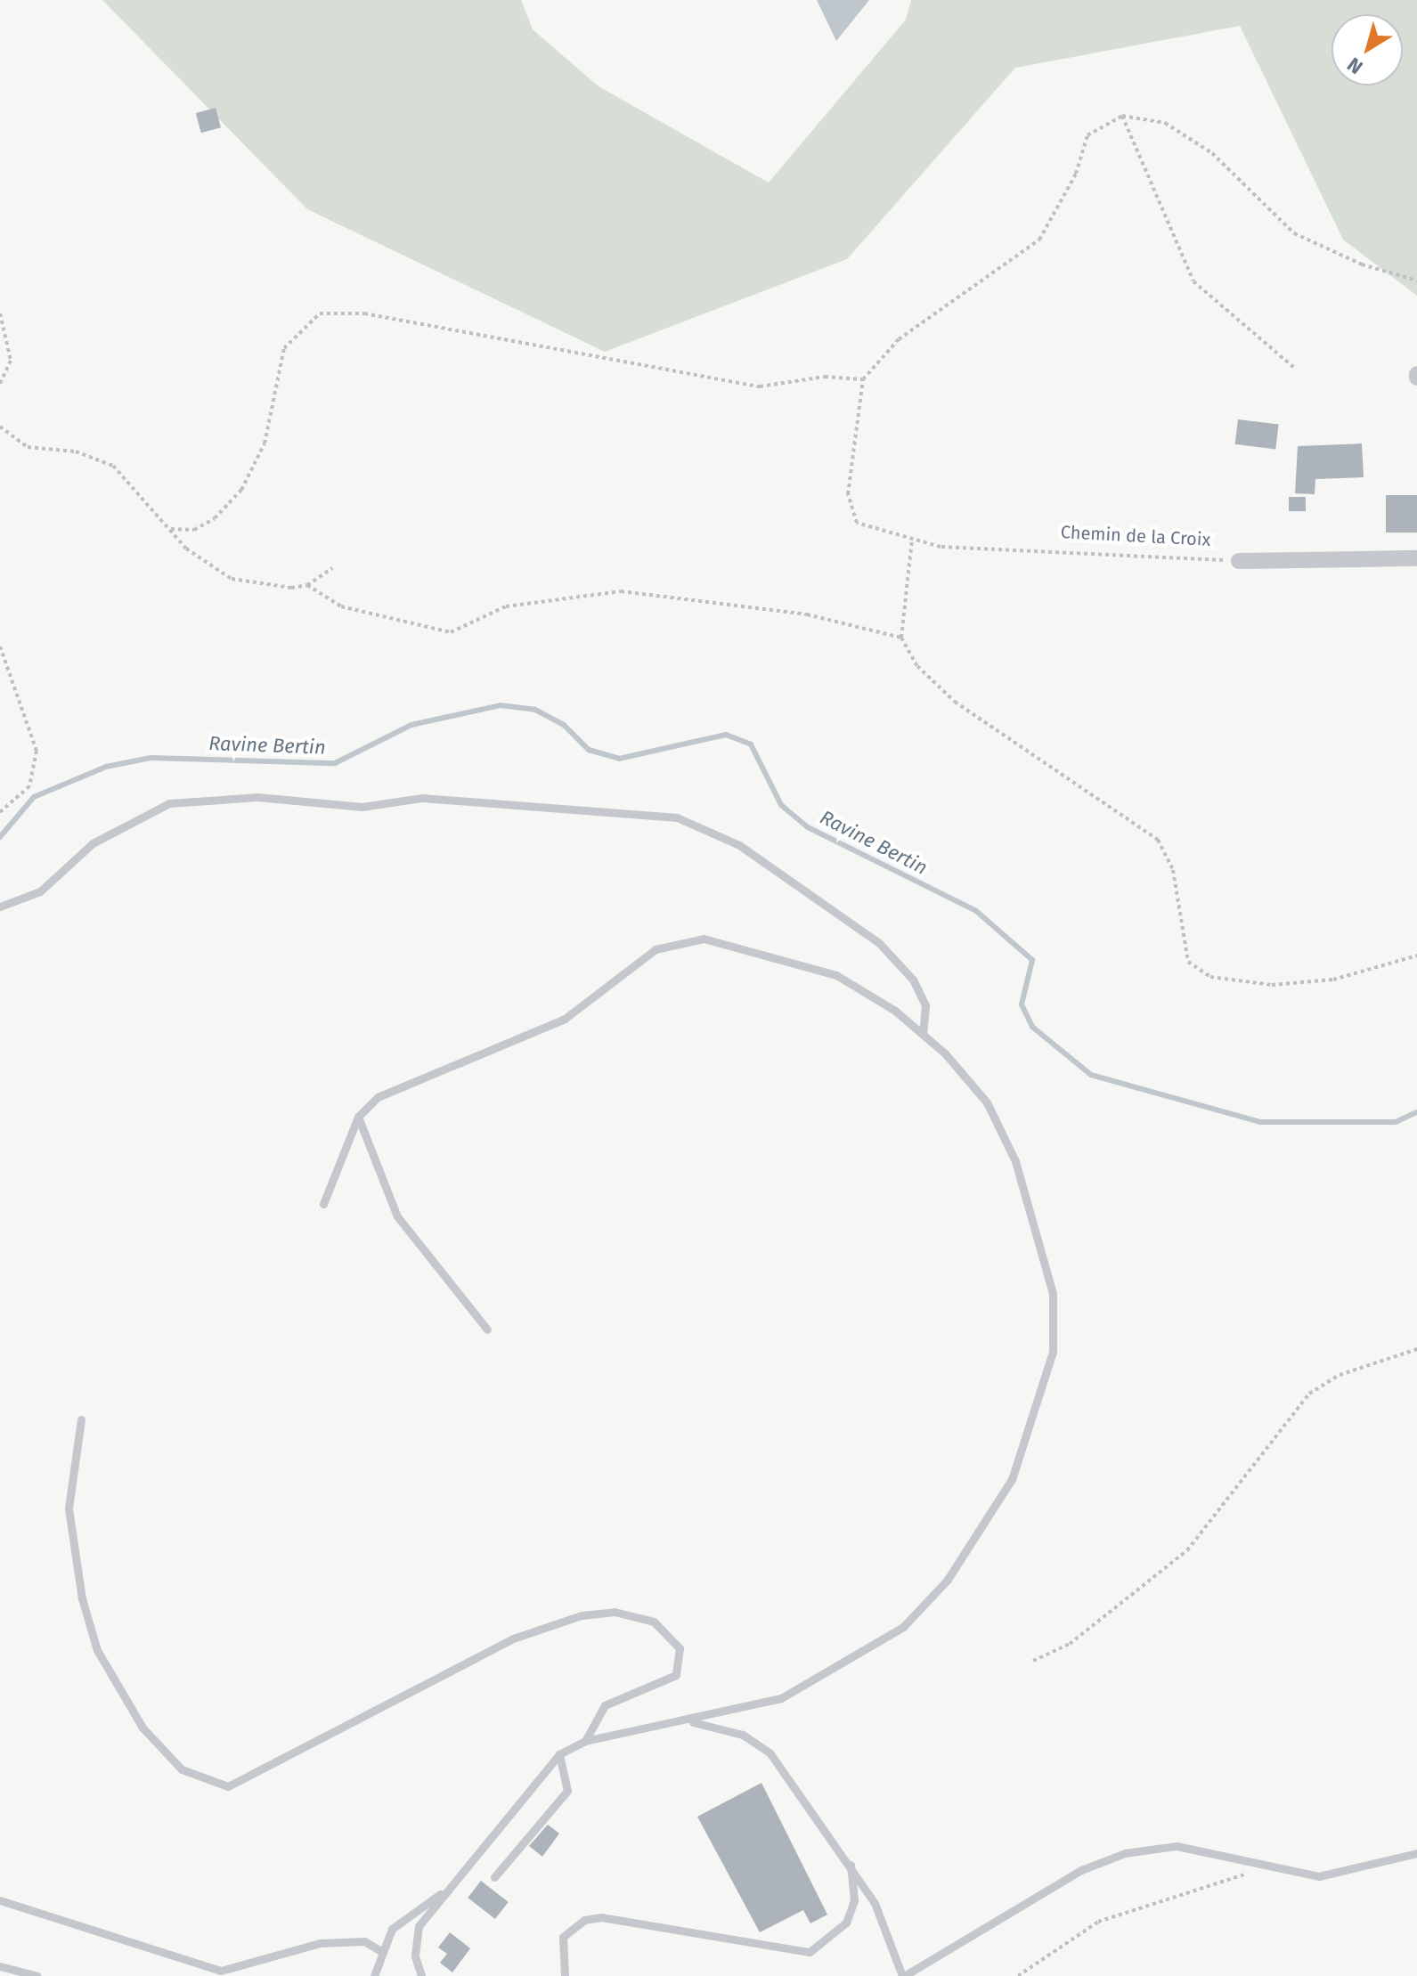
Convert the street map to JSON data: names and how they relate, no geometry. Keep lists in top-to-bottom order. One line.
{"streets":{"path":["Chemin de la Croix"]},"water":["Ravine Bertin"],"north":"bottom left"}
